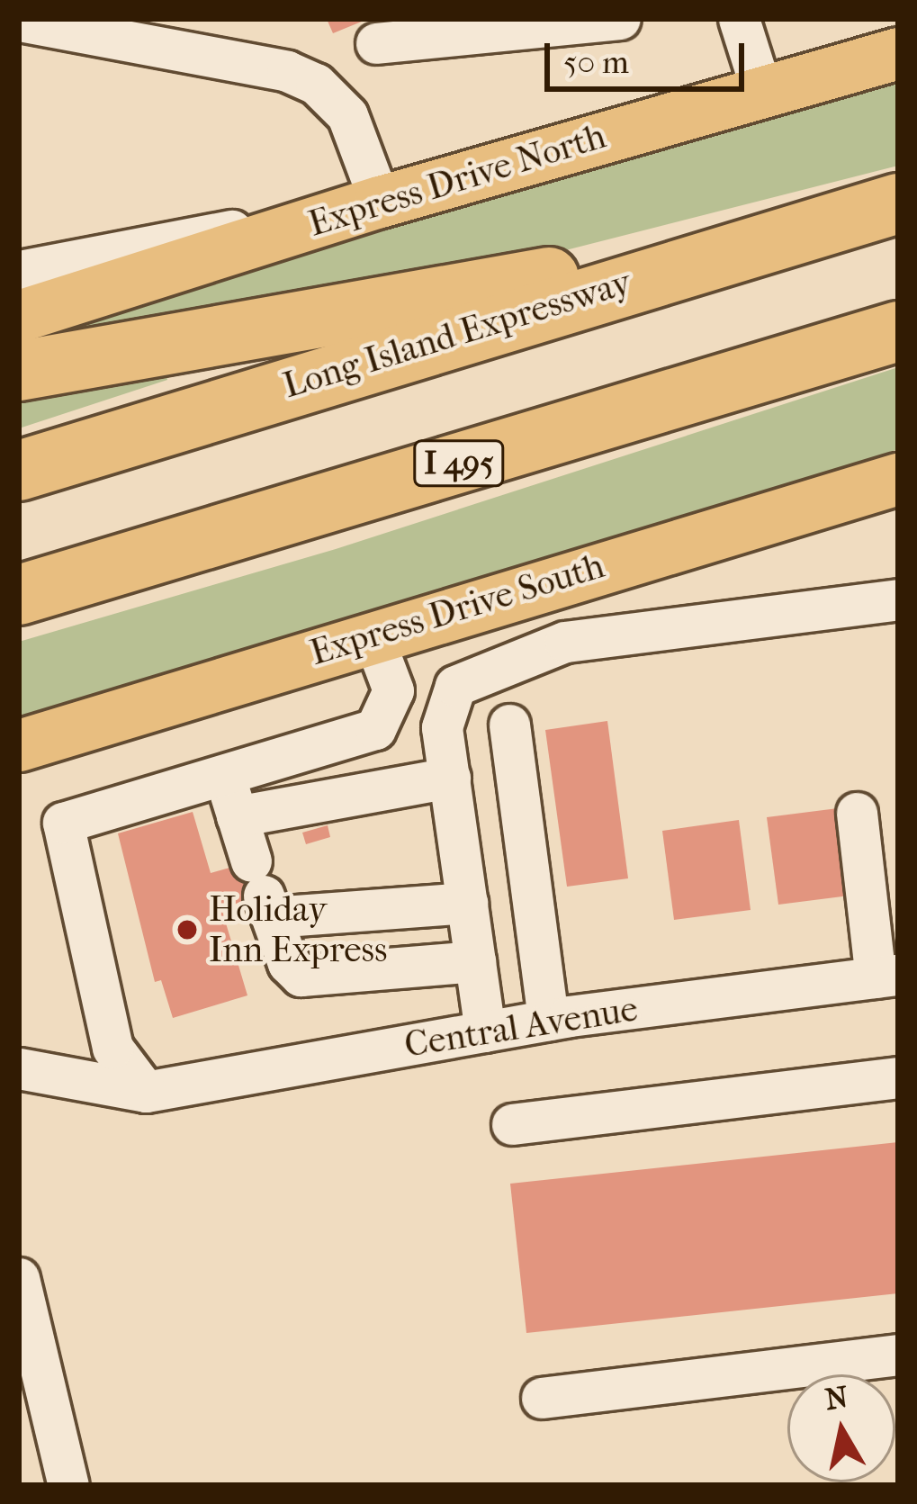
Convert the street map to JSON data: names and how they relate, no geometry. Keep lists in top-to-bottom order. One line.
{"streets":{"highway":["Long Island Expressway","I 495"],"main road":["Express Drive North","Express Drive South"],"street":["Central Avenue"]},"places":["Holiday Inn Express"],"scale_bar":"50 m","north":"top"}
